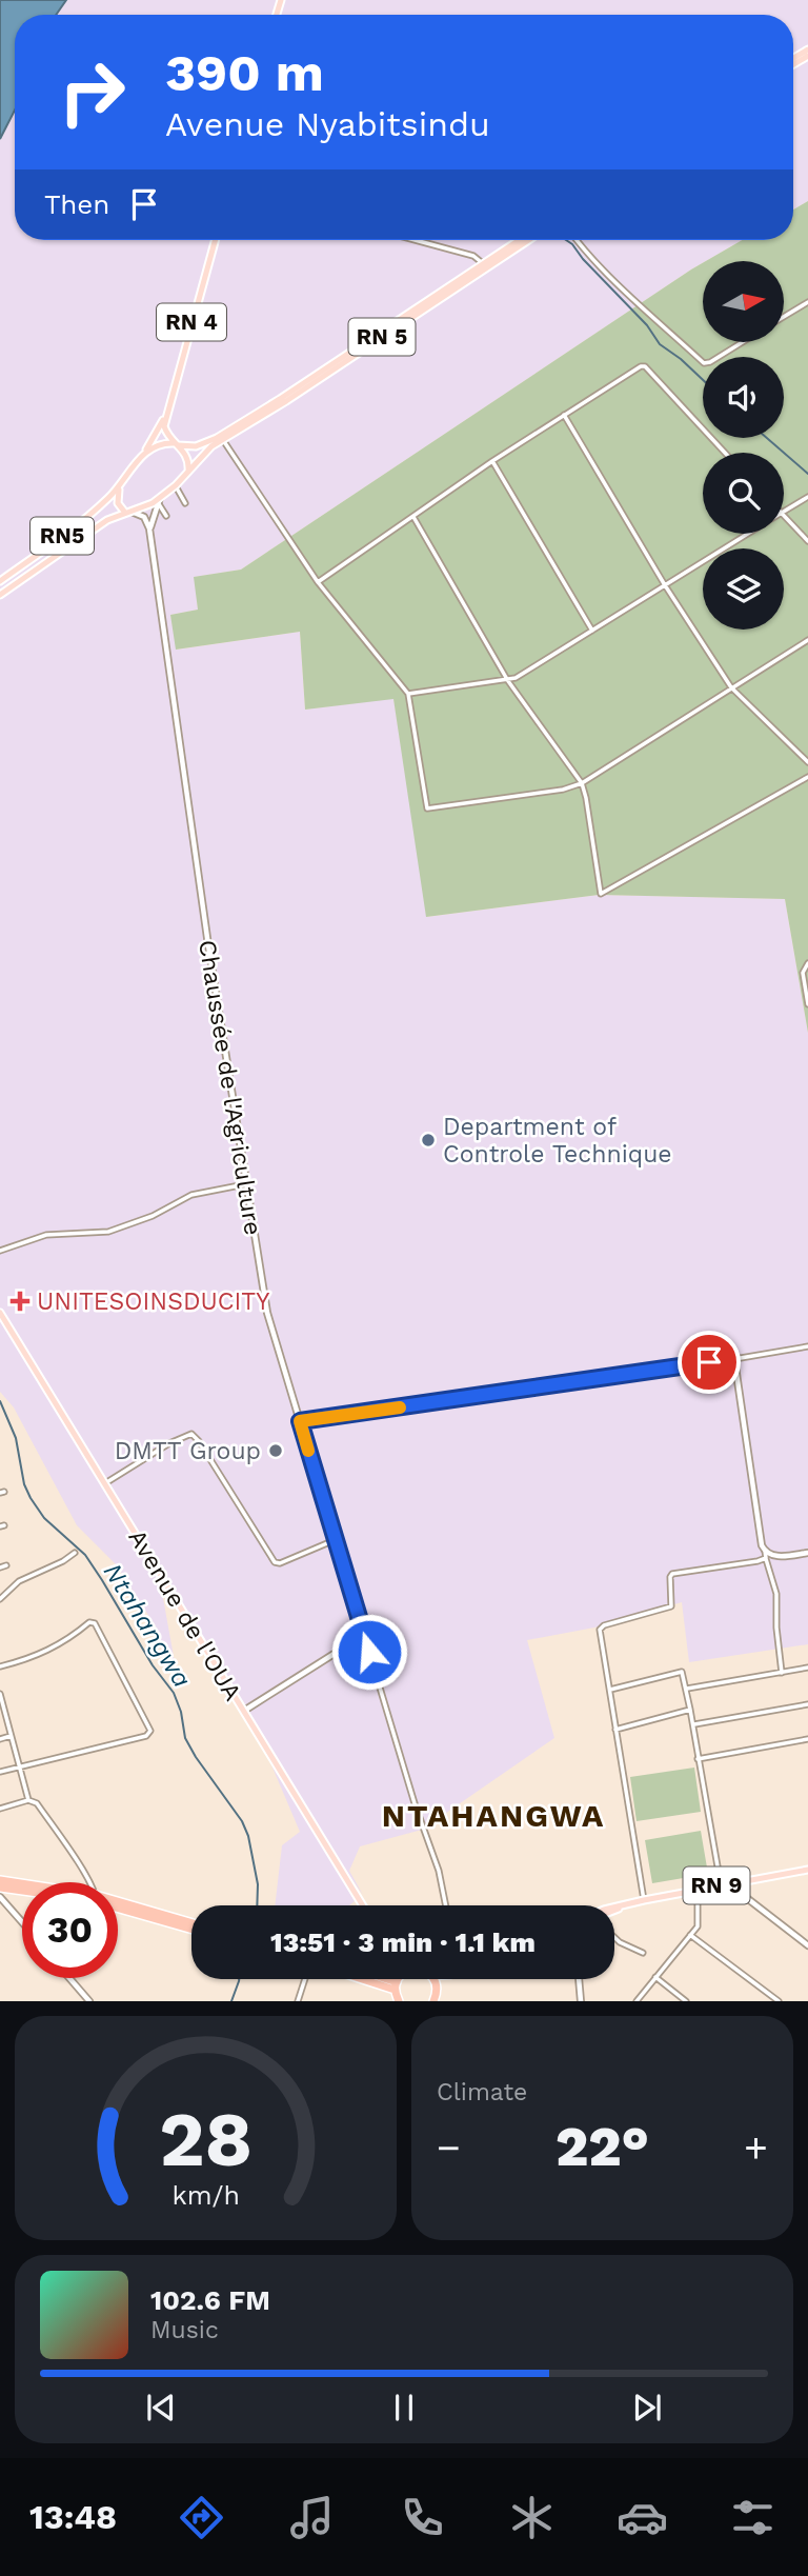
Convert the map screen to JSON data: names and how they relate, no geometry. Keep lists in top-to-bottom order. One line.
{"streets":{"main road":["RN 4","RN 5","RN5","Avenue de l'OUA","RN 9"],"street":["Chaussée de l'Agriculture"]},"crossings":[["RN 4","RN5"],["RN 5","RN5"],["RN5","Chaussée de l'Agriculture"]],"districts":["NTAHANGWA"],"water":["Ntahangwa"],"places":{"other":["Department of Controle Technique","DMTT Group"],"health":["UNITESOINSDUCITY"]},"north":"right","page":{"turn":["390 m","Avenue Nyabitsindu"],"then":"Then","limit":"30","trip":"13:51 · 3 min · 1.1 km","tile":"Climate","heat":["−","22°","+"],"song":["102.6 FM","Music"],"tabs":"13:48","gauge":["28","km/h"]}}
